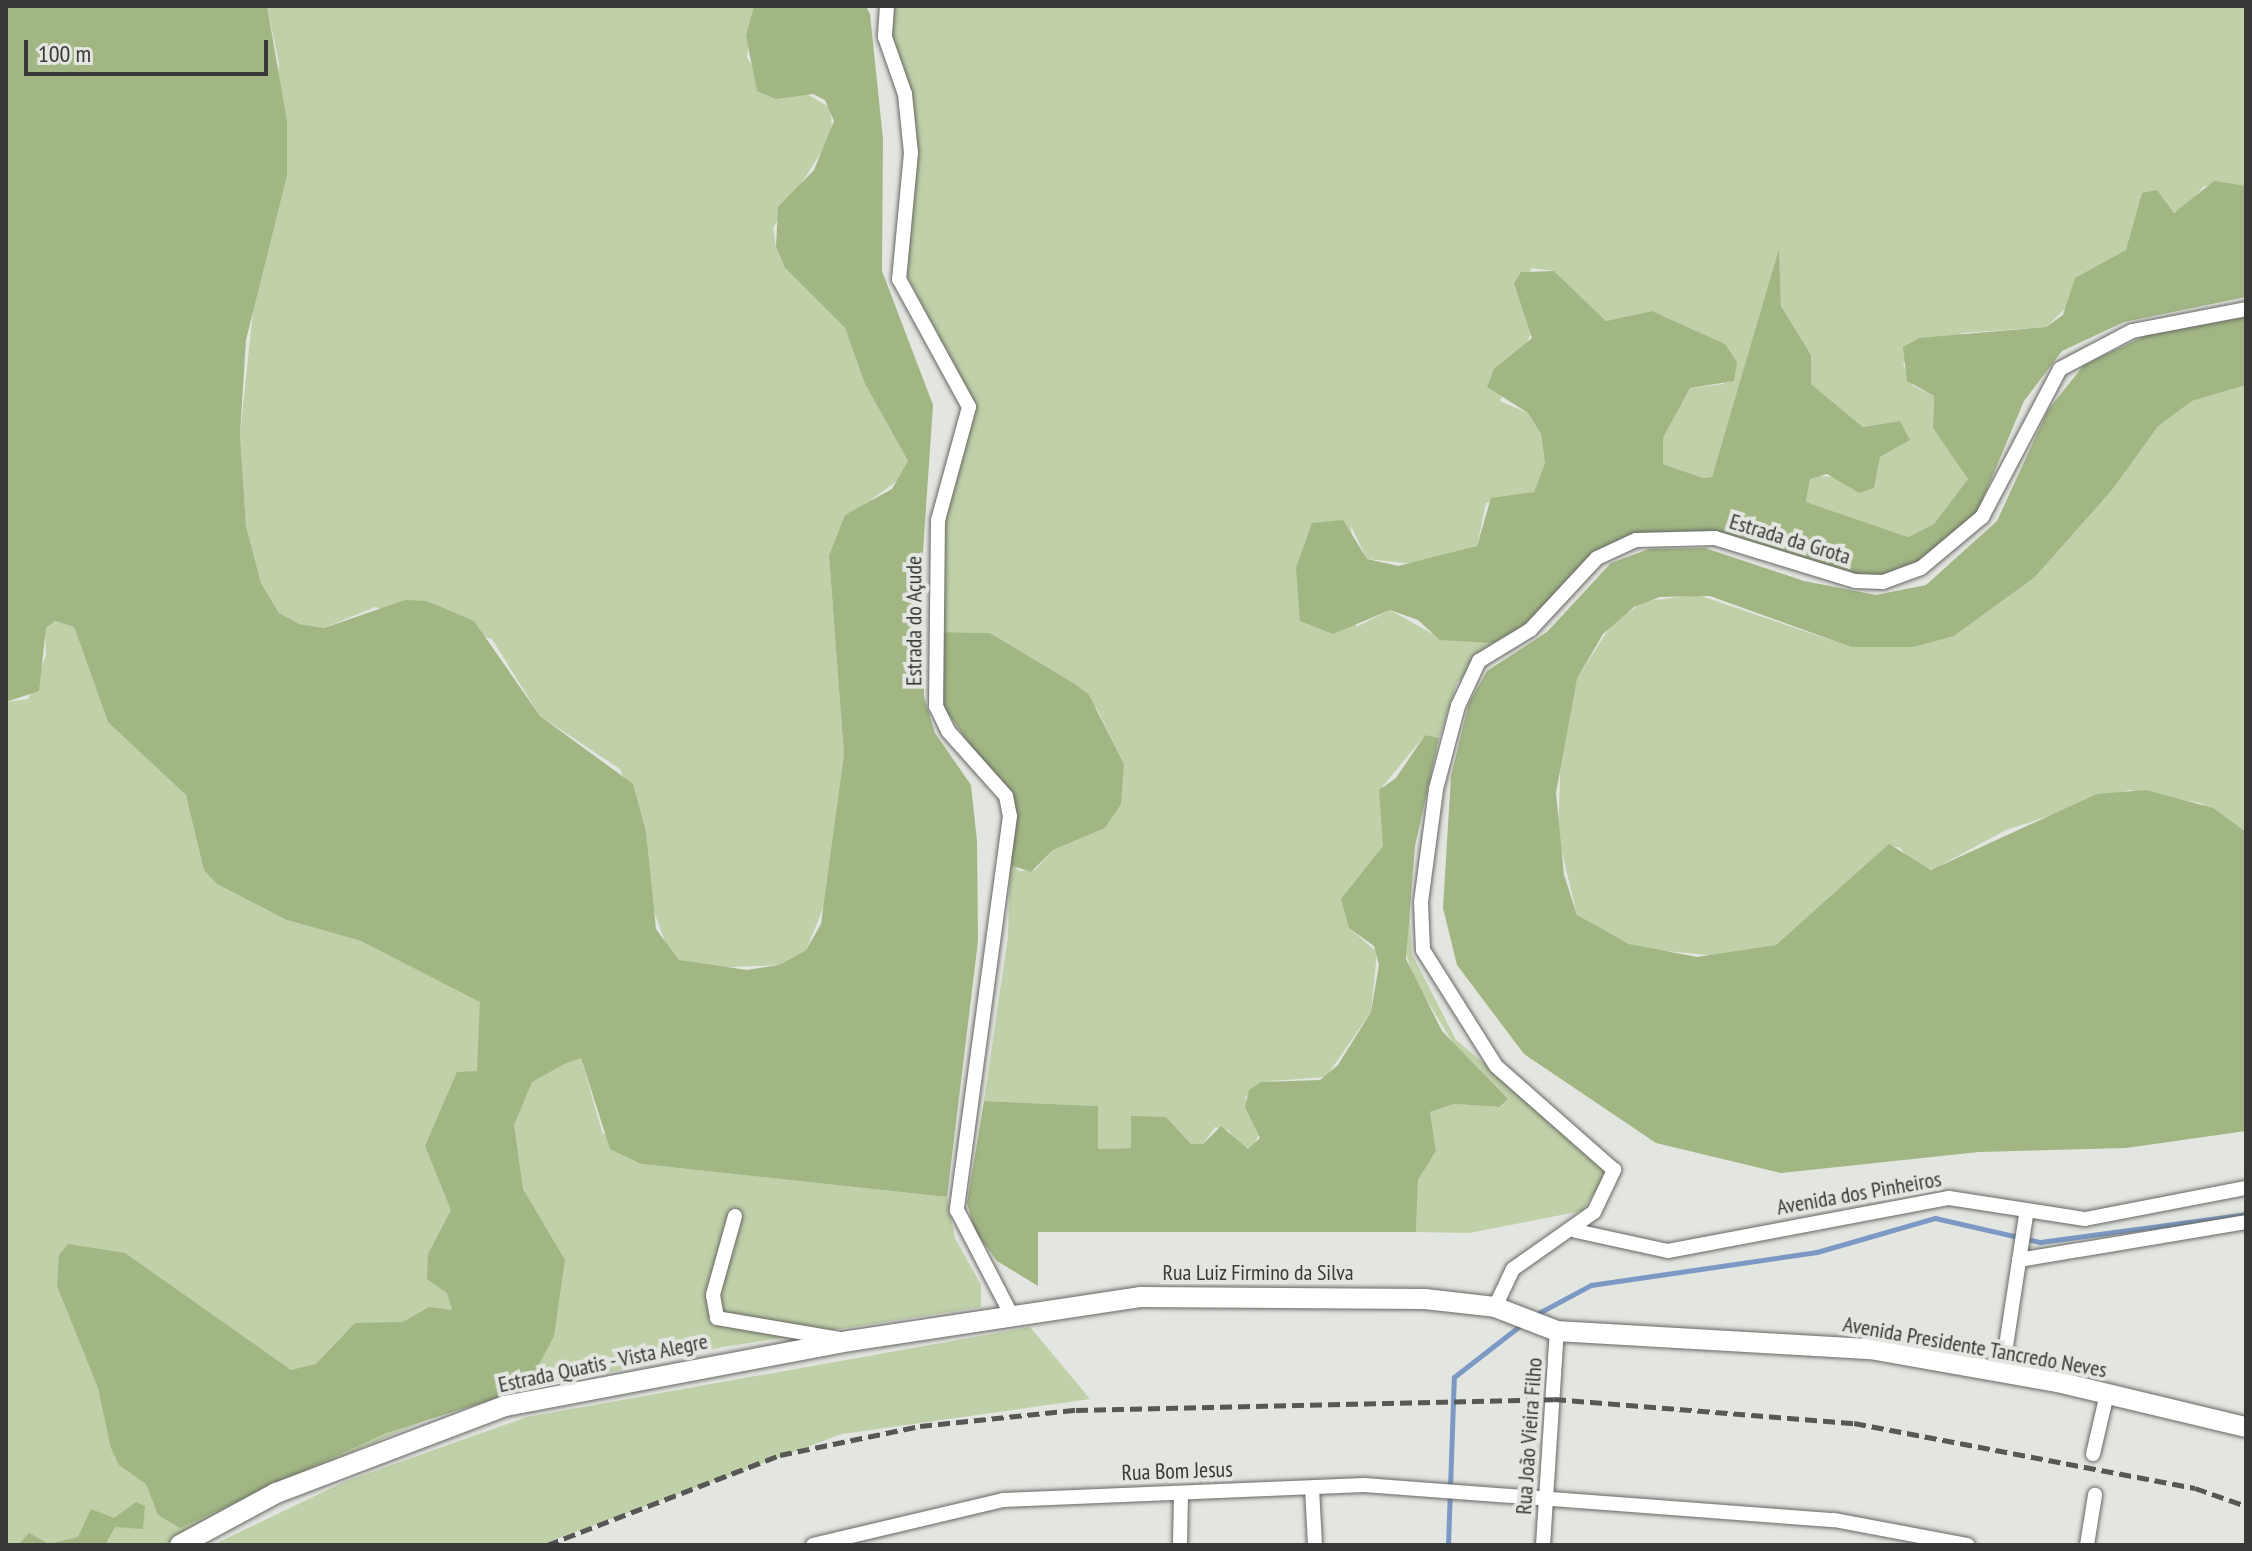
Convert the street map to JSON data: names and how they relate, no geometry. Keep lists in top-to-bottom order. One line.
{"streets":{"street":["Estrada da Grota","Estrada do Açude","Avenida dos Pinheiros","Rua Luiz Firmino da Silva","Avenida Presidente Tancredo Neves","Estrada Quatis - Vista Alegre","Rua João Vieira Filho","Rua Bom Jesus"]},"crossings":[["Estrada da Grota","Avenida dos Pinheiros"],["Estrada do Açude","Rua Luiz Firmino da Silva"],["Estrada do Açude","Estrada Quatis - Vista Alegre"],["Rua Luiz Firmino da Silva","Avenida Presidente Tancredo Neves"],["Rua Luiz Firmino da Silva","Estrada Quatis - Vista Alegre"],["Avenida Presidente Tancredo Neves","Rua João Vieira Filho"],["Rua João Vieira Filho","Rua Bom Jesus"]],"scale_bar":"100 m"}
